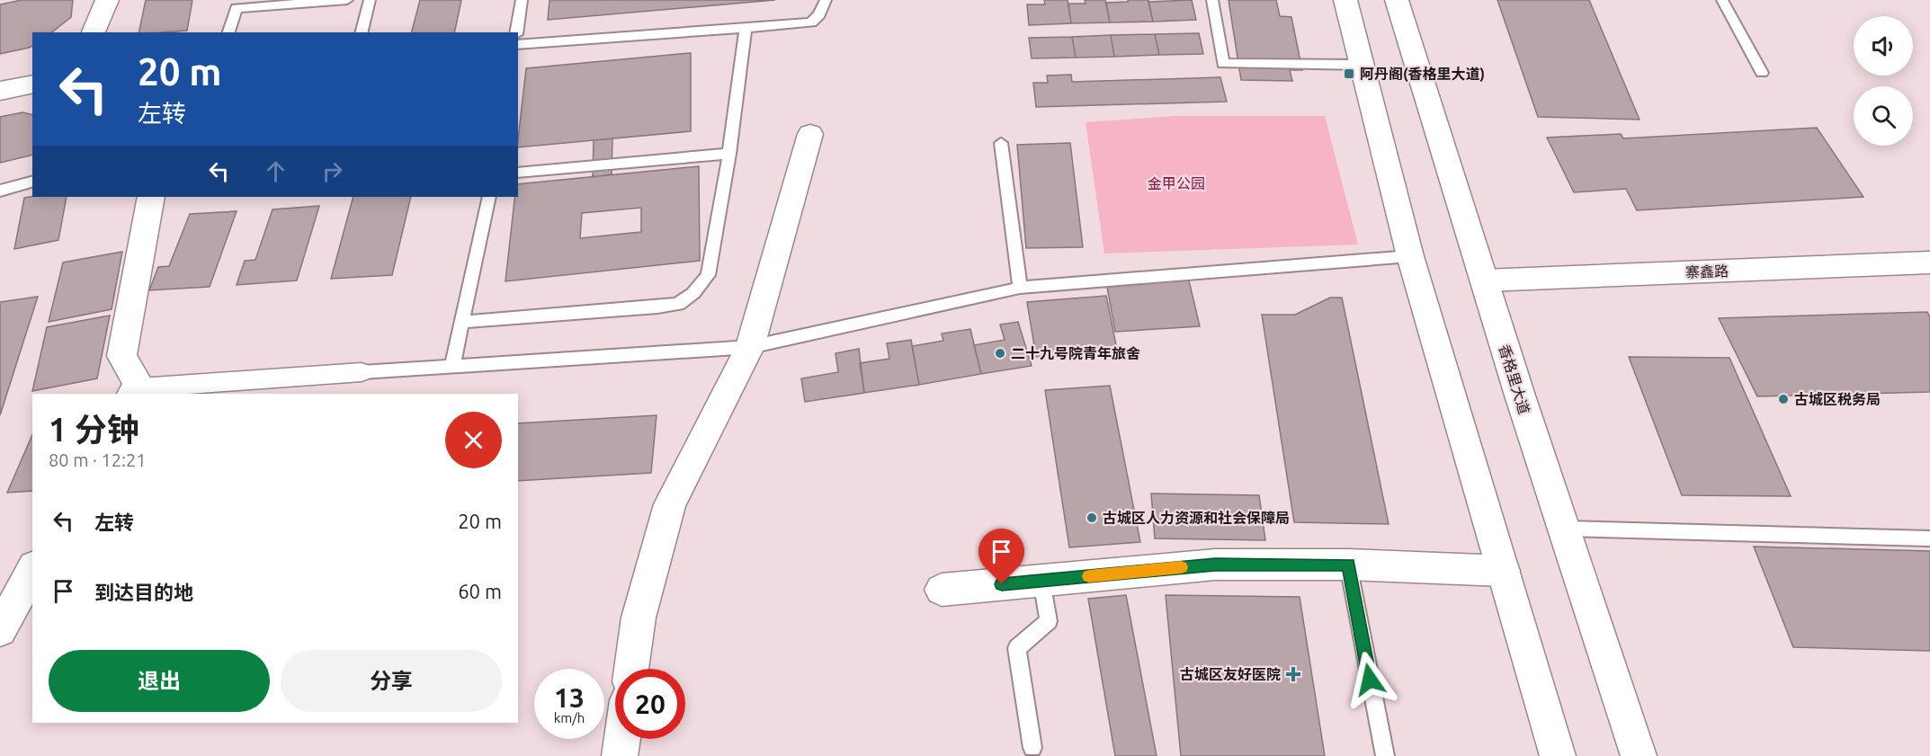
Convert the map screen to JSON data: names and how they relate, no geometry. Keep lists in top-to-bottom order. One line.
{"streets":{"street":["寨鑫路","香格里大道"]},"crossings":[["寨鑫路","香格里大道"]],"parks":["金甲公园"],"places":{"transit":["阿丹阁(香格里大道)"],"other":["二十九号院青年旅舍","古城区税务局","古城区人力资源和社会保障局"],"health":["古城区友好医院"]},"page":{"turn":["20 m","左转"],"heading":["1 分钟","80 m · 12:21"],"list":[{"name":"左转","value":"20 m"},{"name":"到达目的地","value":"60 m"}],"buttons":["退出","分享"],"speed":"13 km/h","limit":"20"}}
